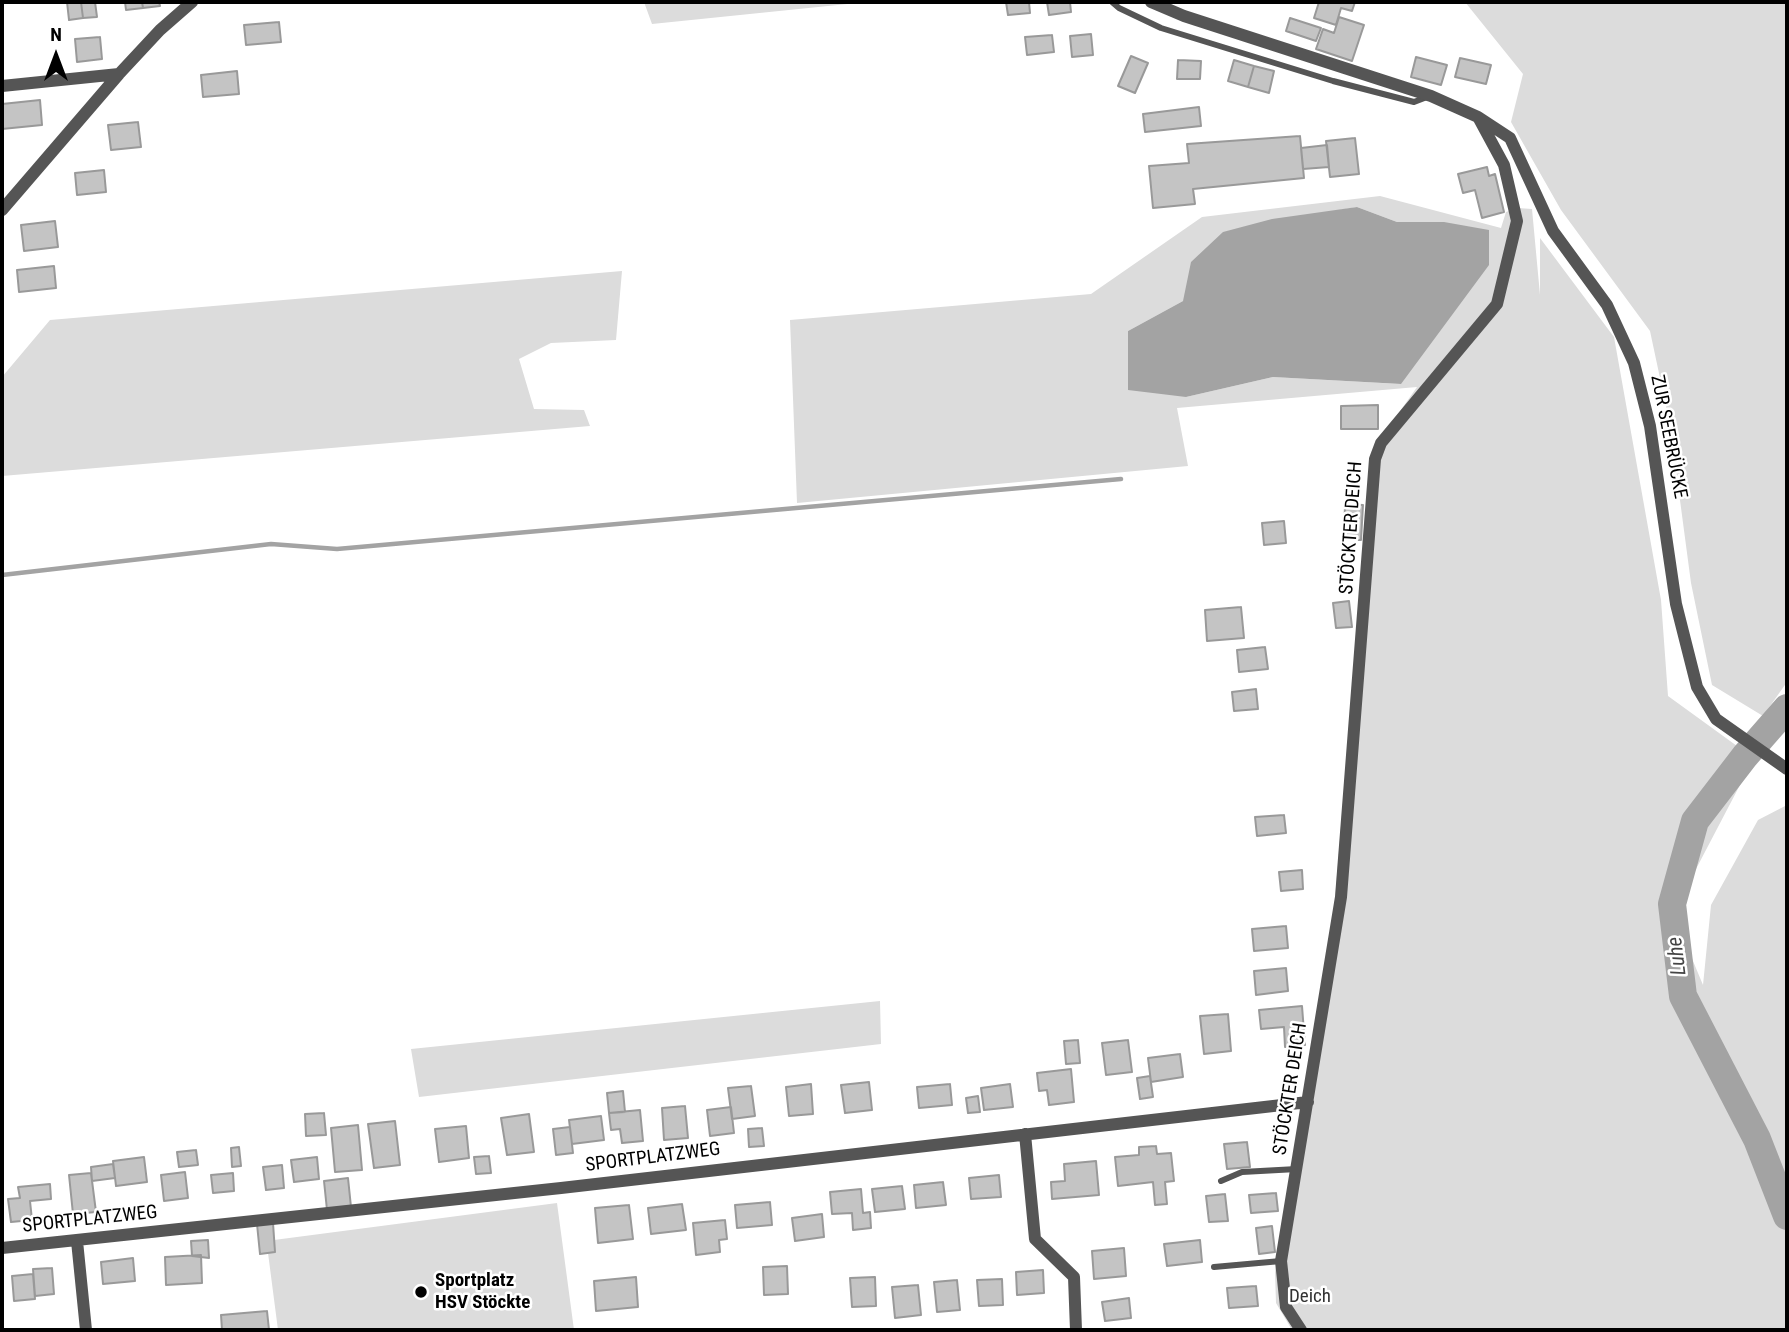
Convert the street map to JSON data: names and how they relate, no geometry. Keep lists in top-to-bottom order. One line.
{"streets":{"street":["ZUR SEEBRÜCKE","STÖCKTER DEICH","SPORTPLATZWEG"]},"crossings":[["ZUR SEEBRÜCKE","STÖCKTER DEICH"],["STÖCKTER DEICH","SPORTPLATZWEG"]],"water":["Luhe"],"parks":["Deich"],"places":["Sportplatz HSV Stöckte"],"north":"top"}
